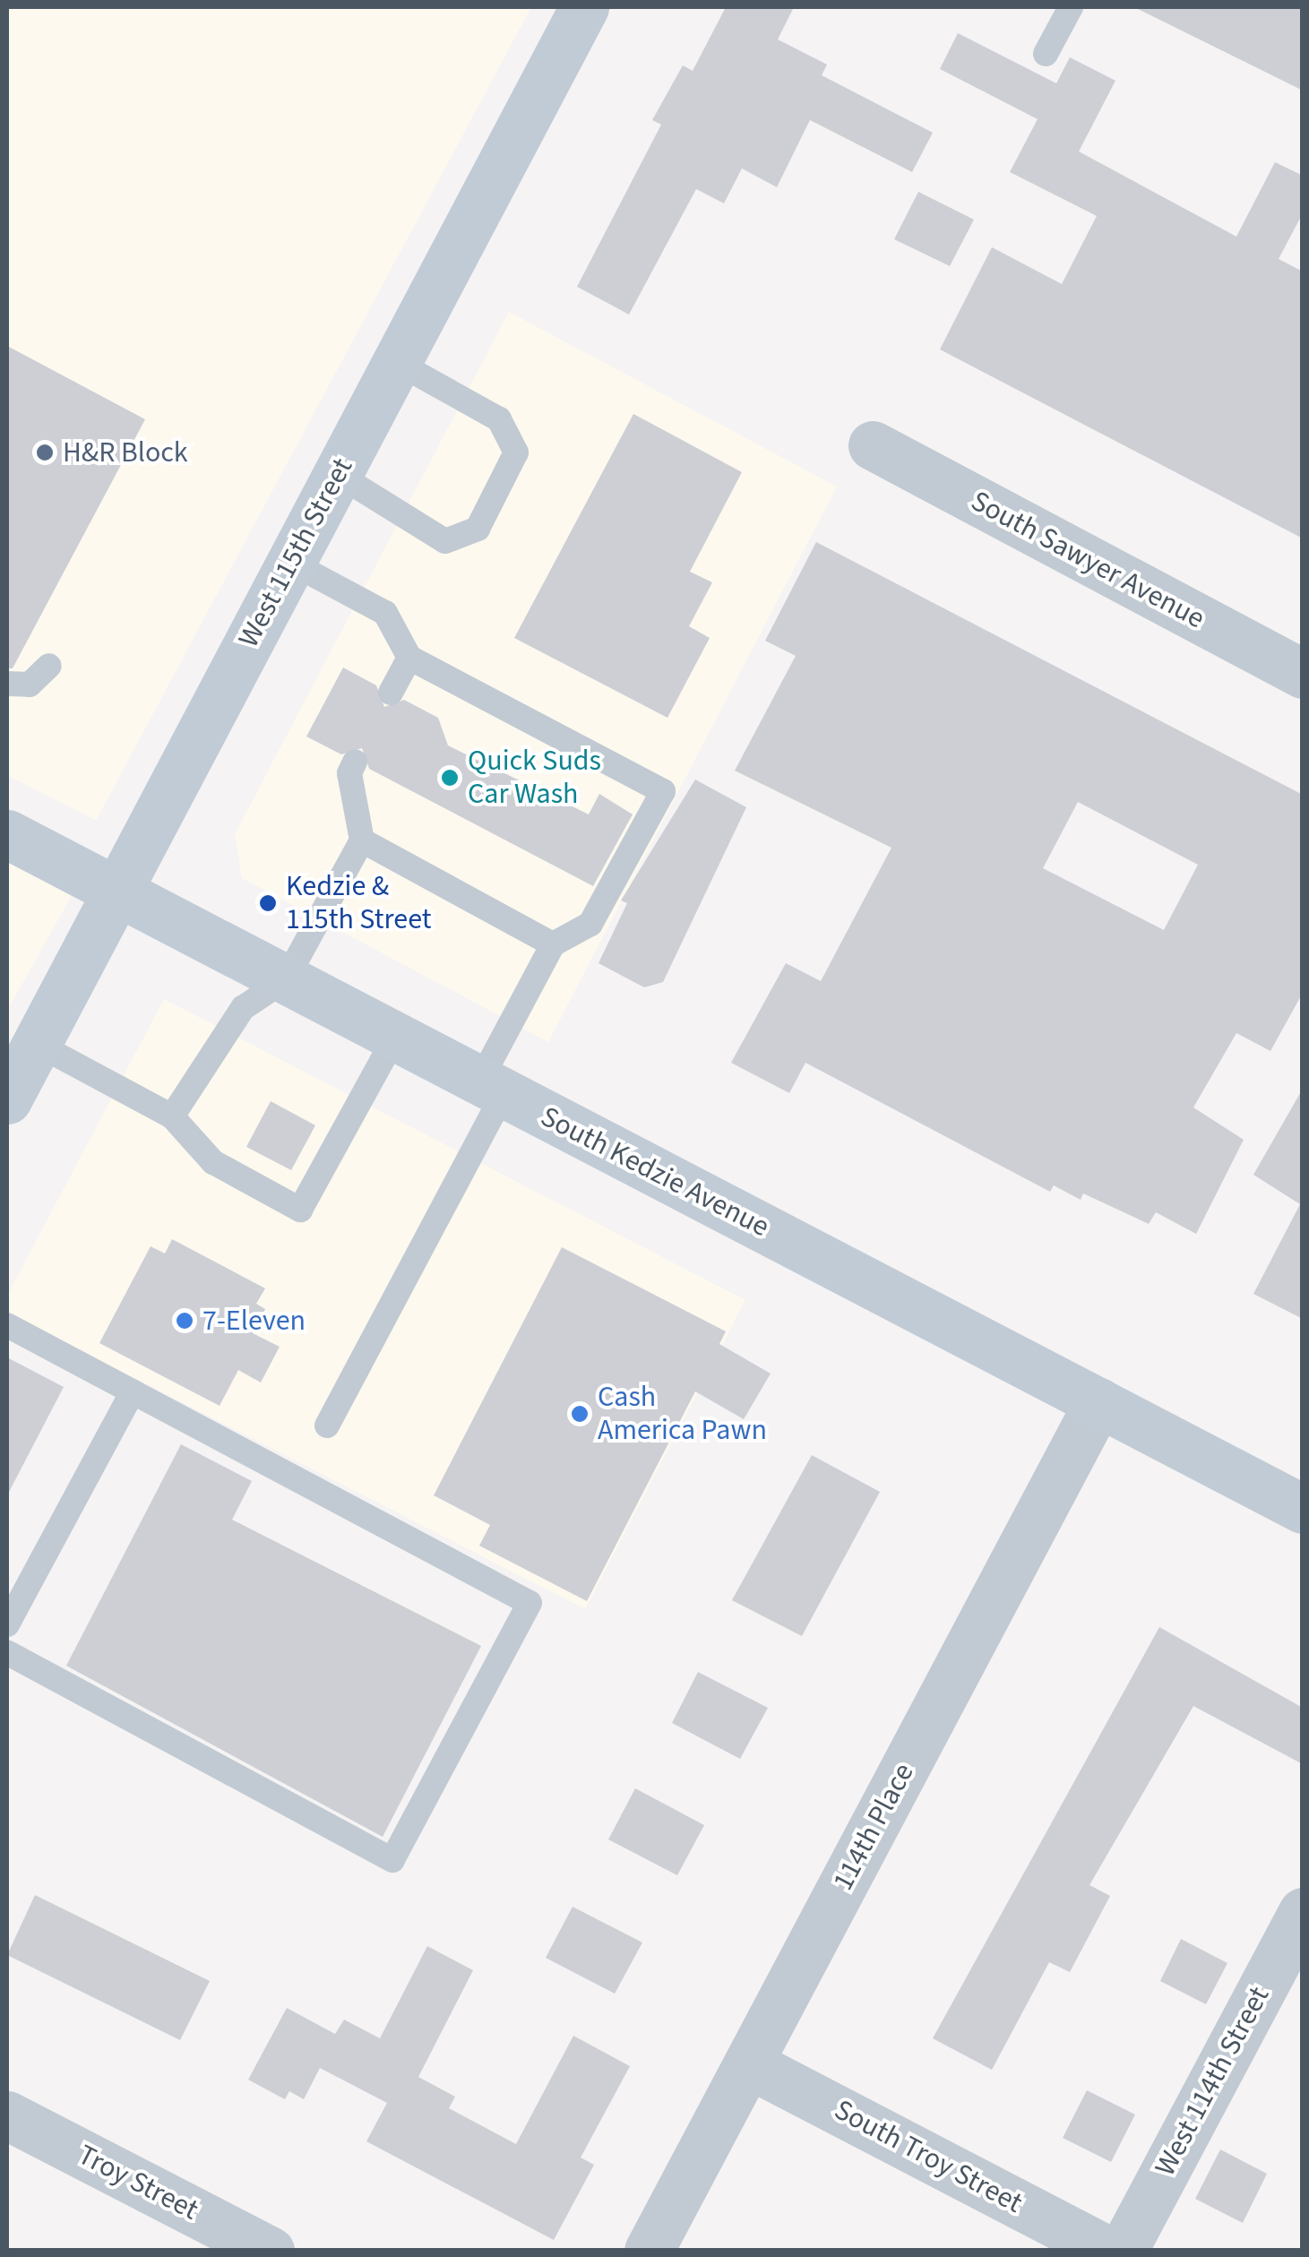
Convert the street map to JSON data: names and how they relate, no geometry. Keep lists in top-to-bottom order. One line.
{"streets":{"main road":["West 115th Street","South Kedzie Avenue"],"street":["South Sawyer Avenue","114th Place","West 114th Street","South Troy Street","Troy Street"]},"crossings":[["West 115th Street","South Kedzie Avenue"],["South Kedzie Avenue","114th Place"],["114th Place","South Troy Street"]],"places":["H&R Block","Quick Suds Car Wash","Kedzie & 115th Street","7-Eleven","Cash America Pawn"]}
